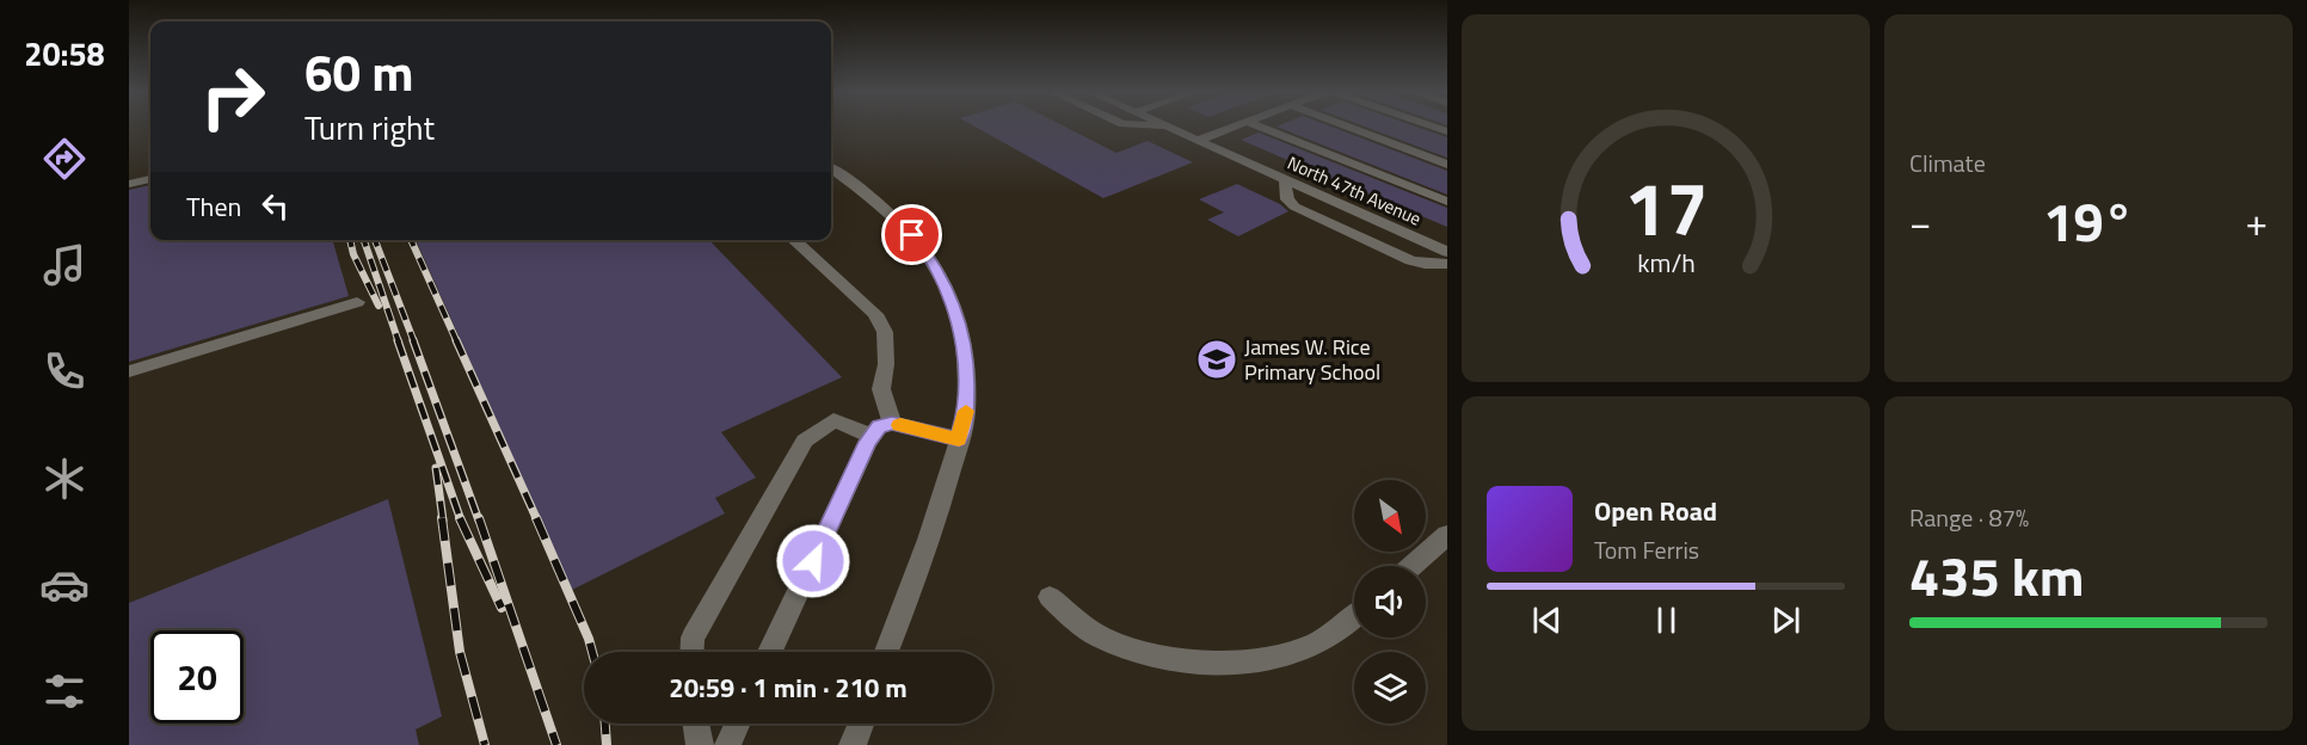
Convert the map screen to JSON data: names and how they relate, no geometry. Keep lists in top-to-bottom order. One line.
{"streets":{"street":["North 47th Avenue"]},"places":{"school or university":["James W. Rice Primary School"]},"north":"bottom right","page":{"tabs":"20:58","tile":["Climate",["Range · 87%","435 km"]],"turn":["60 m","Turn right"],"then":"Then","heat":["−","19°","+"],"song":["Open Road","Tom Ferris"],"limit":"20","trip":"20:59 · 1 min · 210 m","gauge":["17","km/h"]}}
